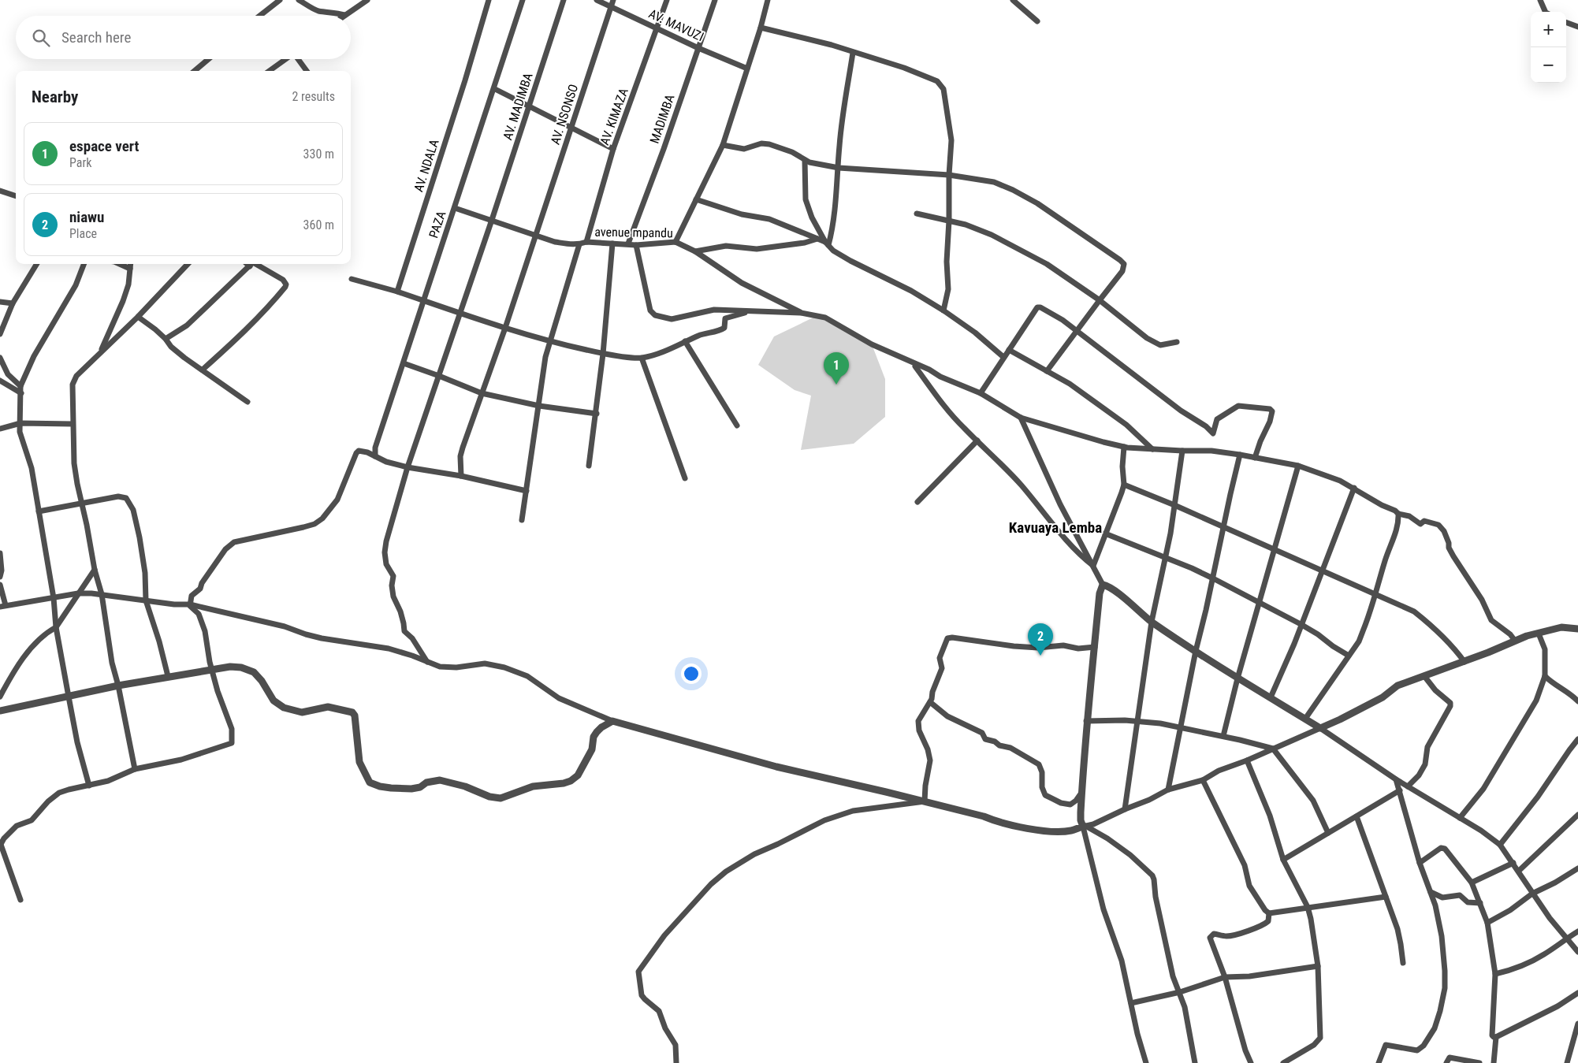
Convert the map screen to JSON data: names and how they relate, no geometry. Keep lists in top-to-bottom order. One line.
{"streets":{"street":["AV. MAVUZI","AV. MADIMBA","AV. NSONSO","AV. KIMAZA","MADIMBA","AV. NDALA","PAZA","avenue mpandu"]},"crossings":[["AV. MAVUZI","AV. NSONSO"],["AV. MAVUZI","AV. KIMAZA"],["AV. MAVUZI","MADIMBA"],["AV. MADIMBA","avenue mpandu"],["AV. NSONSO","avenue mpandu"],["AV. KIMAZA","avenue mpandu"],["MADIMBA","avenue mpandu"],["PAZA","avenue mpandu"]],"districts":["Kavuaya Lemba"],"page":{"map_buttons":["+","−"],"search":"Search here","heading":["Nearby","2 results"],"list":[{"mark":"1","name":"espace vert","note":"Park","value":"330 m"},{"mark":"2","name":"niawu","note":"Place","value":"360 m"}],"pins":["1","2"]}}
